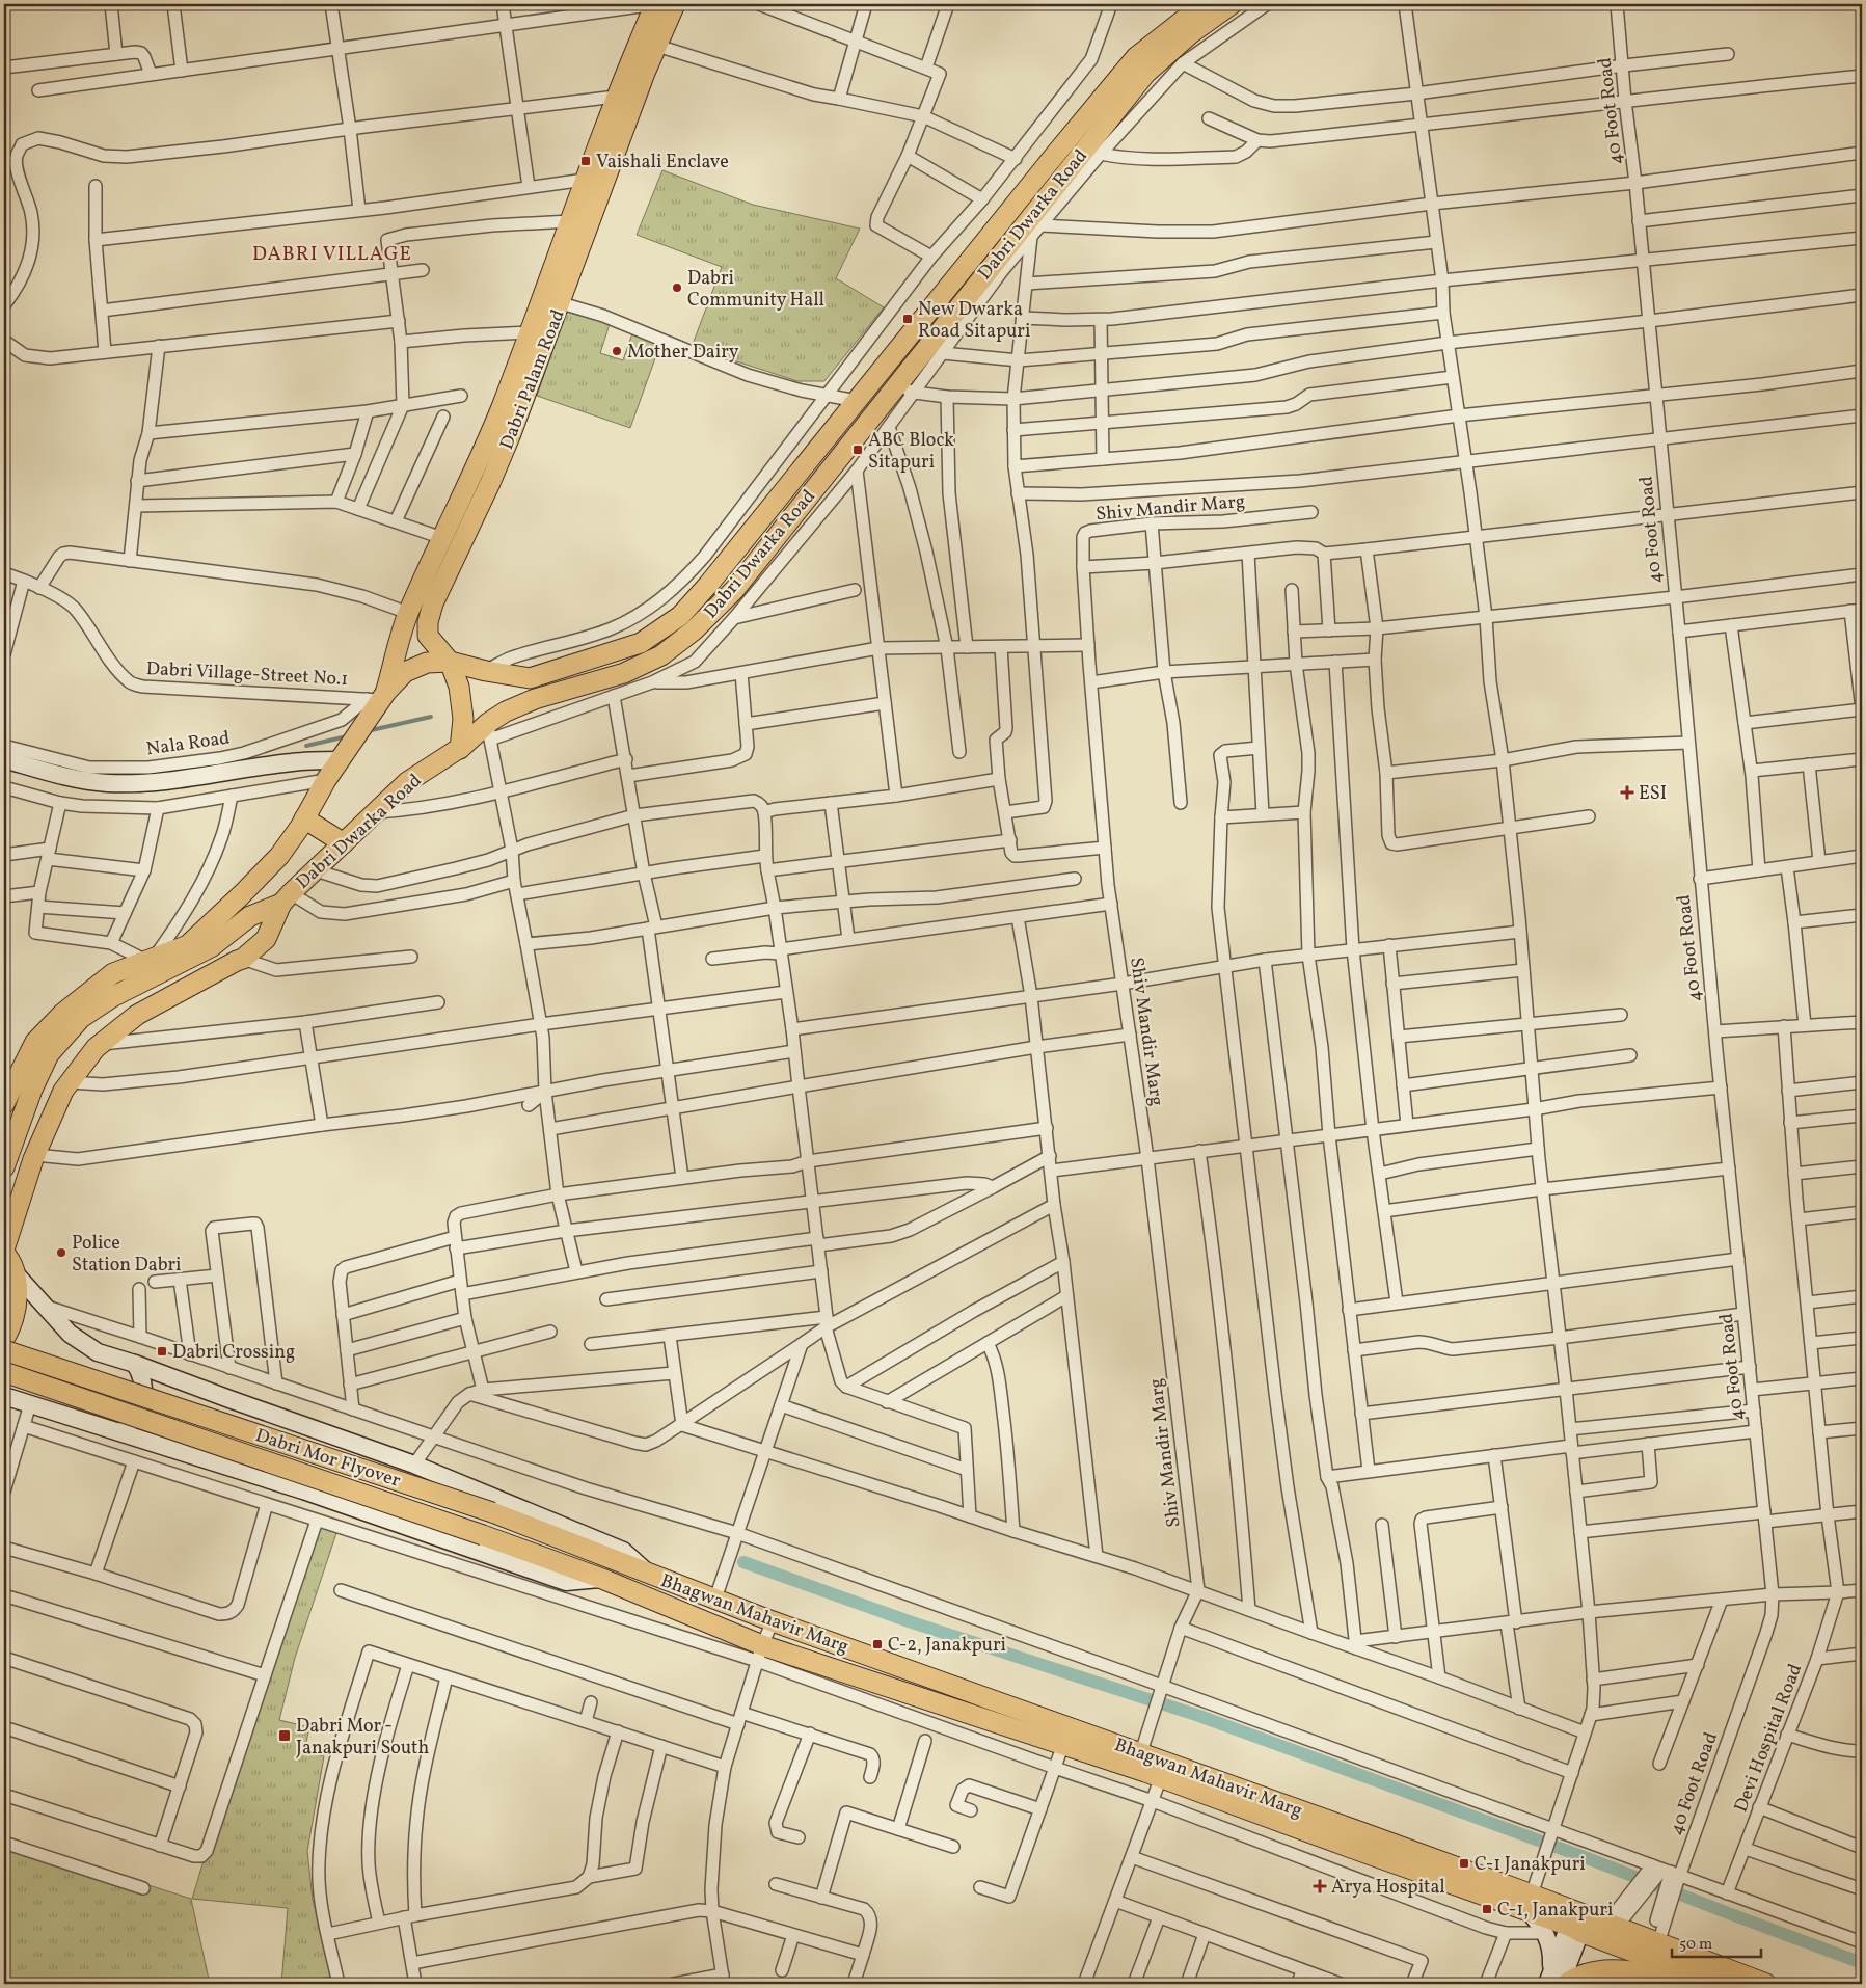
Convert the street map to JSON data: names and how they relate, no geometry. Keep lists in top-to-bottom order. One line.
{"streets":{"main road":["Dabri Dwarka Road","Dabri Palam Road","Dabri Mor Flyover","Bhagwan Mahavir Marg"],"street":["40 Foot Road","Shiv Mandir Marg","Dabri Village-Street No.1","Nala Road","Devi Hospital Road"]},"crossings":[["40 Foot Road","Bhagwan Mahavir Marg"],["Dabri Dwarka Road","Dabri Palam Road"],["Dabri Dwarka Road","Dabri Village-Street No.1"],["Dabri Dwarka Road","Nala Road"],["Dabri Palam Road","Dabri Village-Street No.1"],["Dabri Palam Road","Nala Road"],["Dabri Village-Street No.1","Nala Road"],["Dabri Mor Flyover","Bhagwan Mahavir Marg"]],"districts":["DABRI VILLAGE"],"places":{"transit":["Vaishali Enclave","New Dwarka Road Sitapuri","ABC Block Sitapuri","Dabri Crossing","C-2, Janakpuri","Dabri Mor - Janakpuri South","C-1 Janakpuri","C-1, Janakpuri"],"other":["Dabri Community Hall","Mother Dairy","Police Station Dabri"],"health":["ESI","Arya Hospital"]},"scale_bar":"50 m"}
